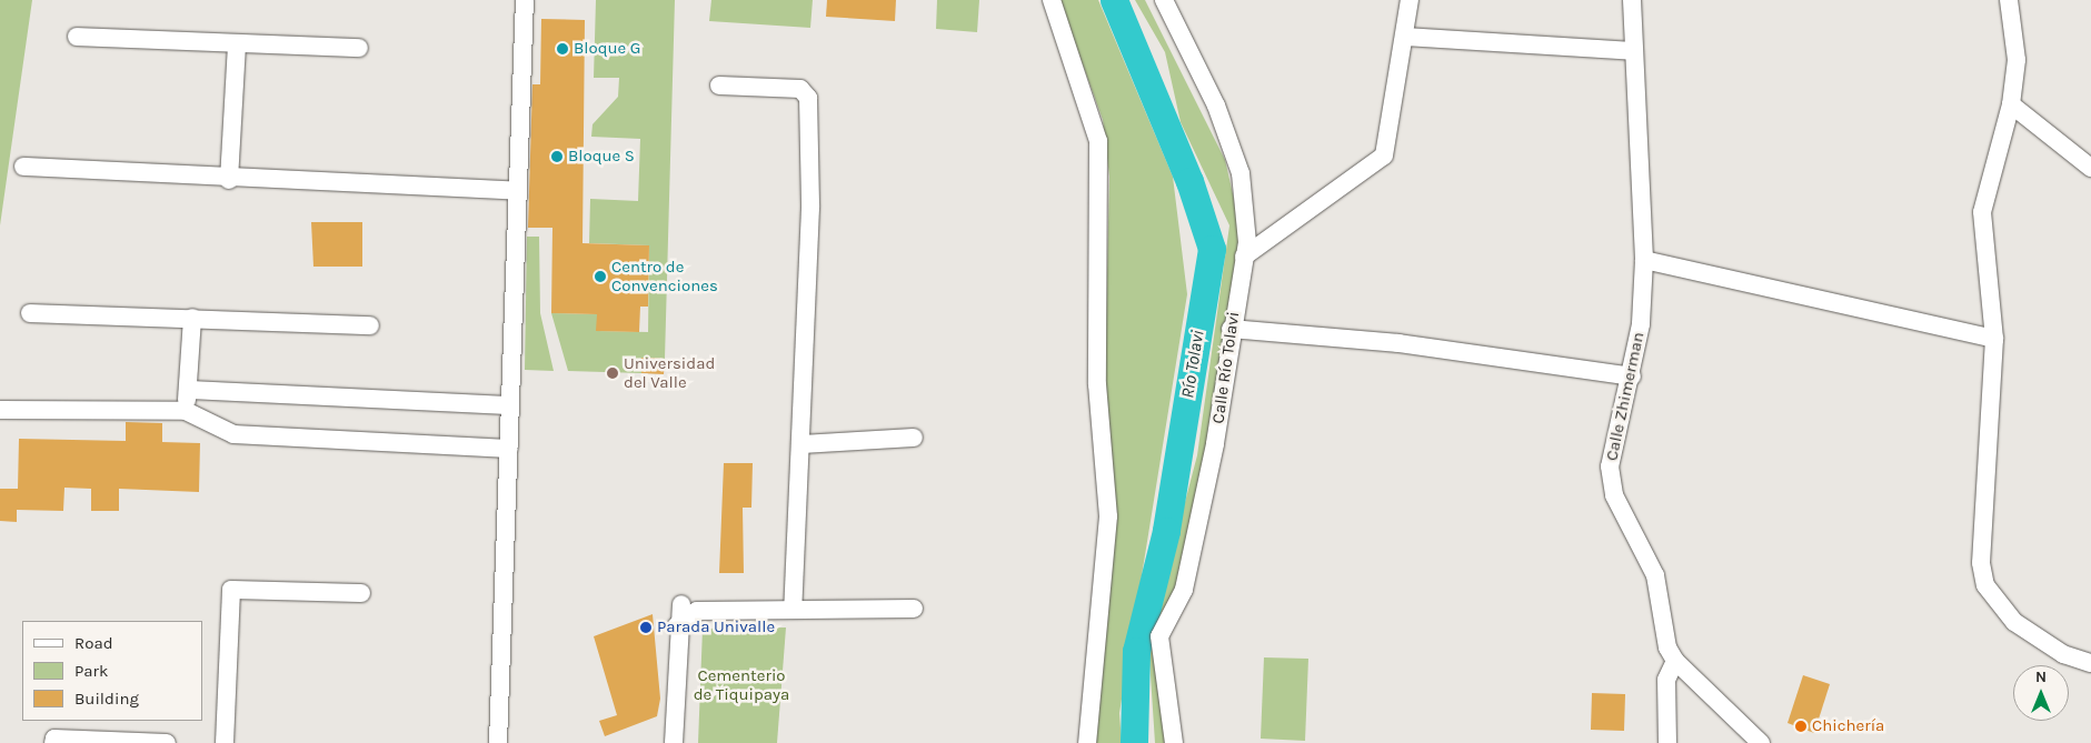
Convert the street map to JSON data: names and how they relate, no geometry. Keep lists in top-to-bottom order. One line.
{"streets":{"street":["Calle Río Tolavi","Calle Zhimerman"]},"water":["Río Tolavi"],"parks":["Cementerio de Tiquipaya"],"places":["Bloque G","Bloque S","Centro de Convenciones","Universidad del Valle","Parada Univalle","Chichería"],"legend":["Road","Park","Building"],"north":"top"}
